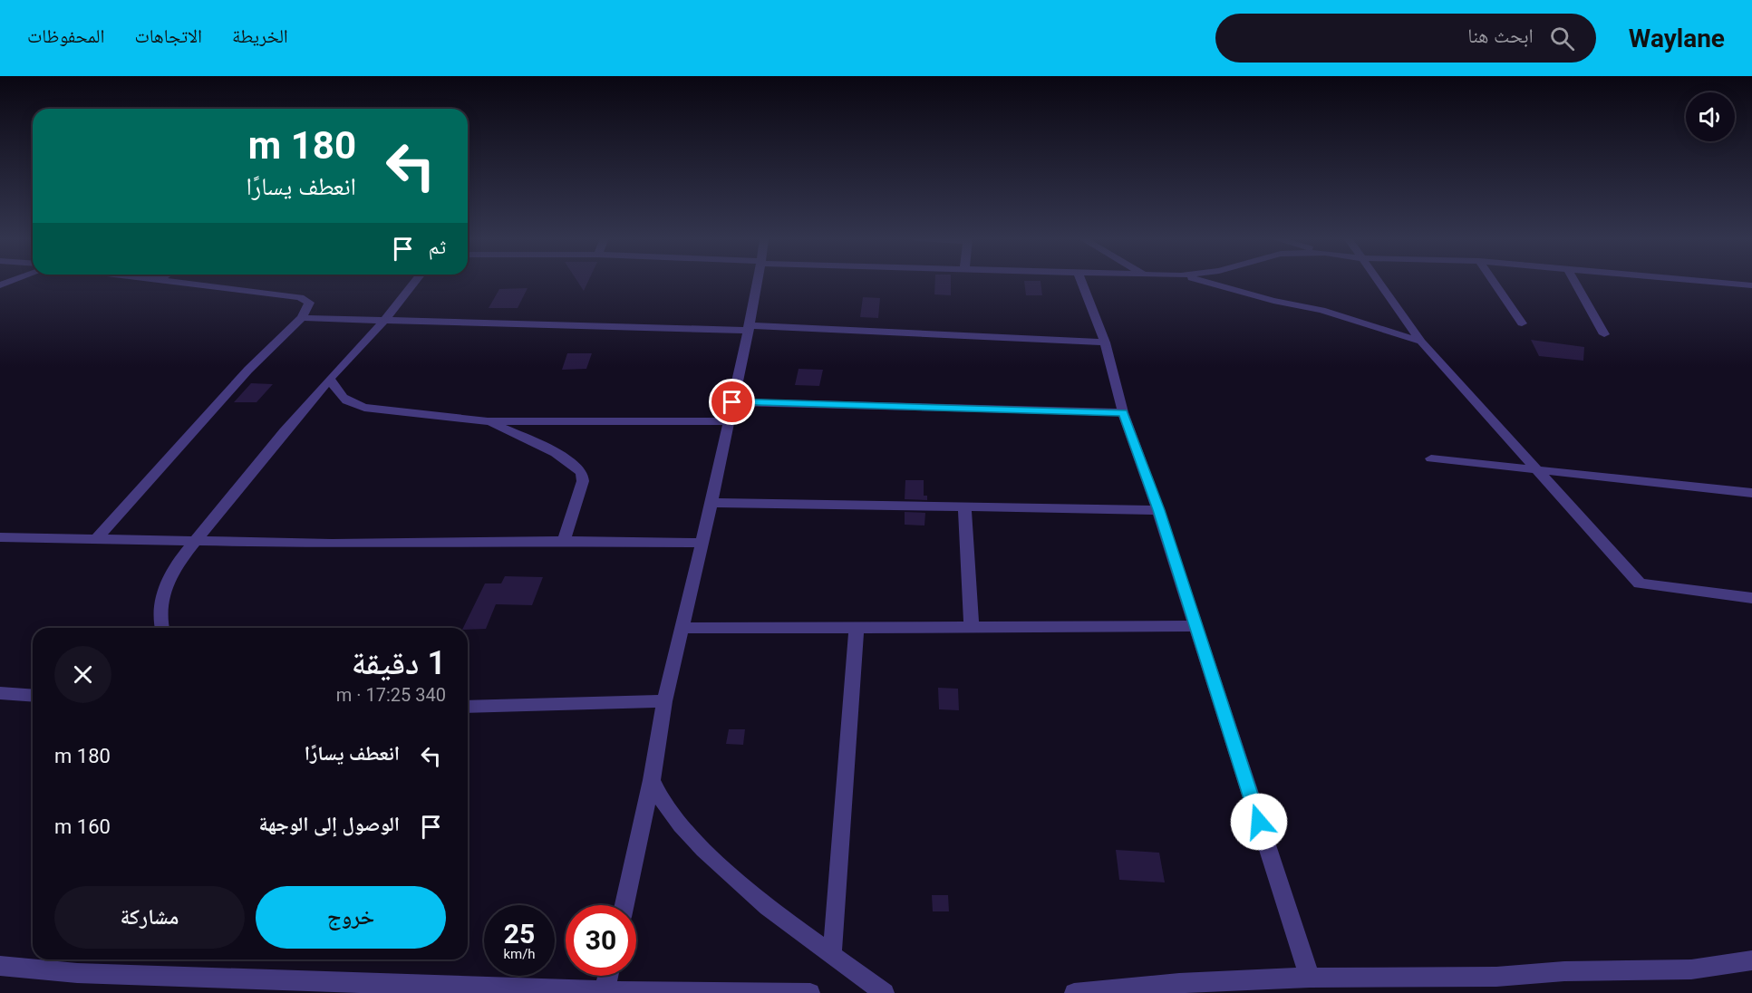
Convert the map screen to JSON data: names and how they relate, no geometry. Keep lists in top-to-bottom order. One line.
{"page":{"header":"Waylane","search":"ابحث هنا","nav":["الخريطة","الاتجاهات","المحفوظات"],"turn":["180 m","انعطف يسارًا"],"then":"ثم","heading":["1 دقيقة","340 m · 17:25"],"list":[{"name":"انعطف يسارًا","value":"180 m"},{"name":"الوصول إلى الوجهة","value":"160 m"}],"buttons":["خروج","مشاركة"],"speed":"25 km/h","limit":"30"}}
